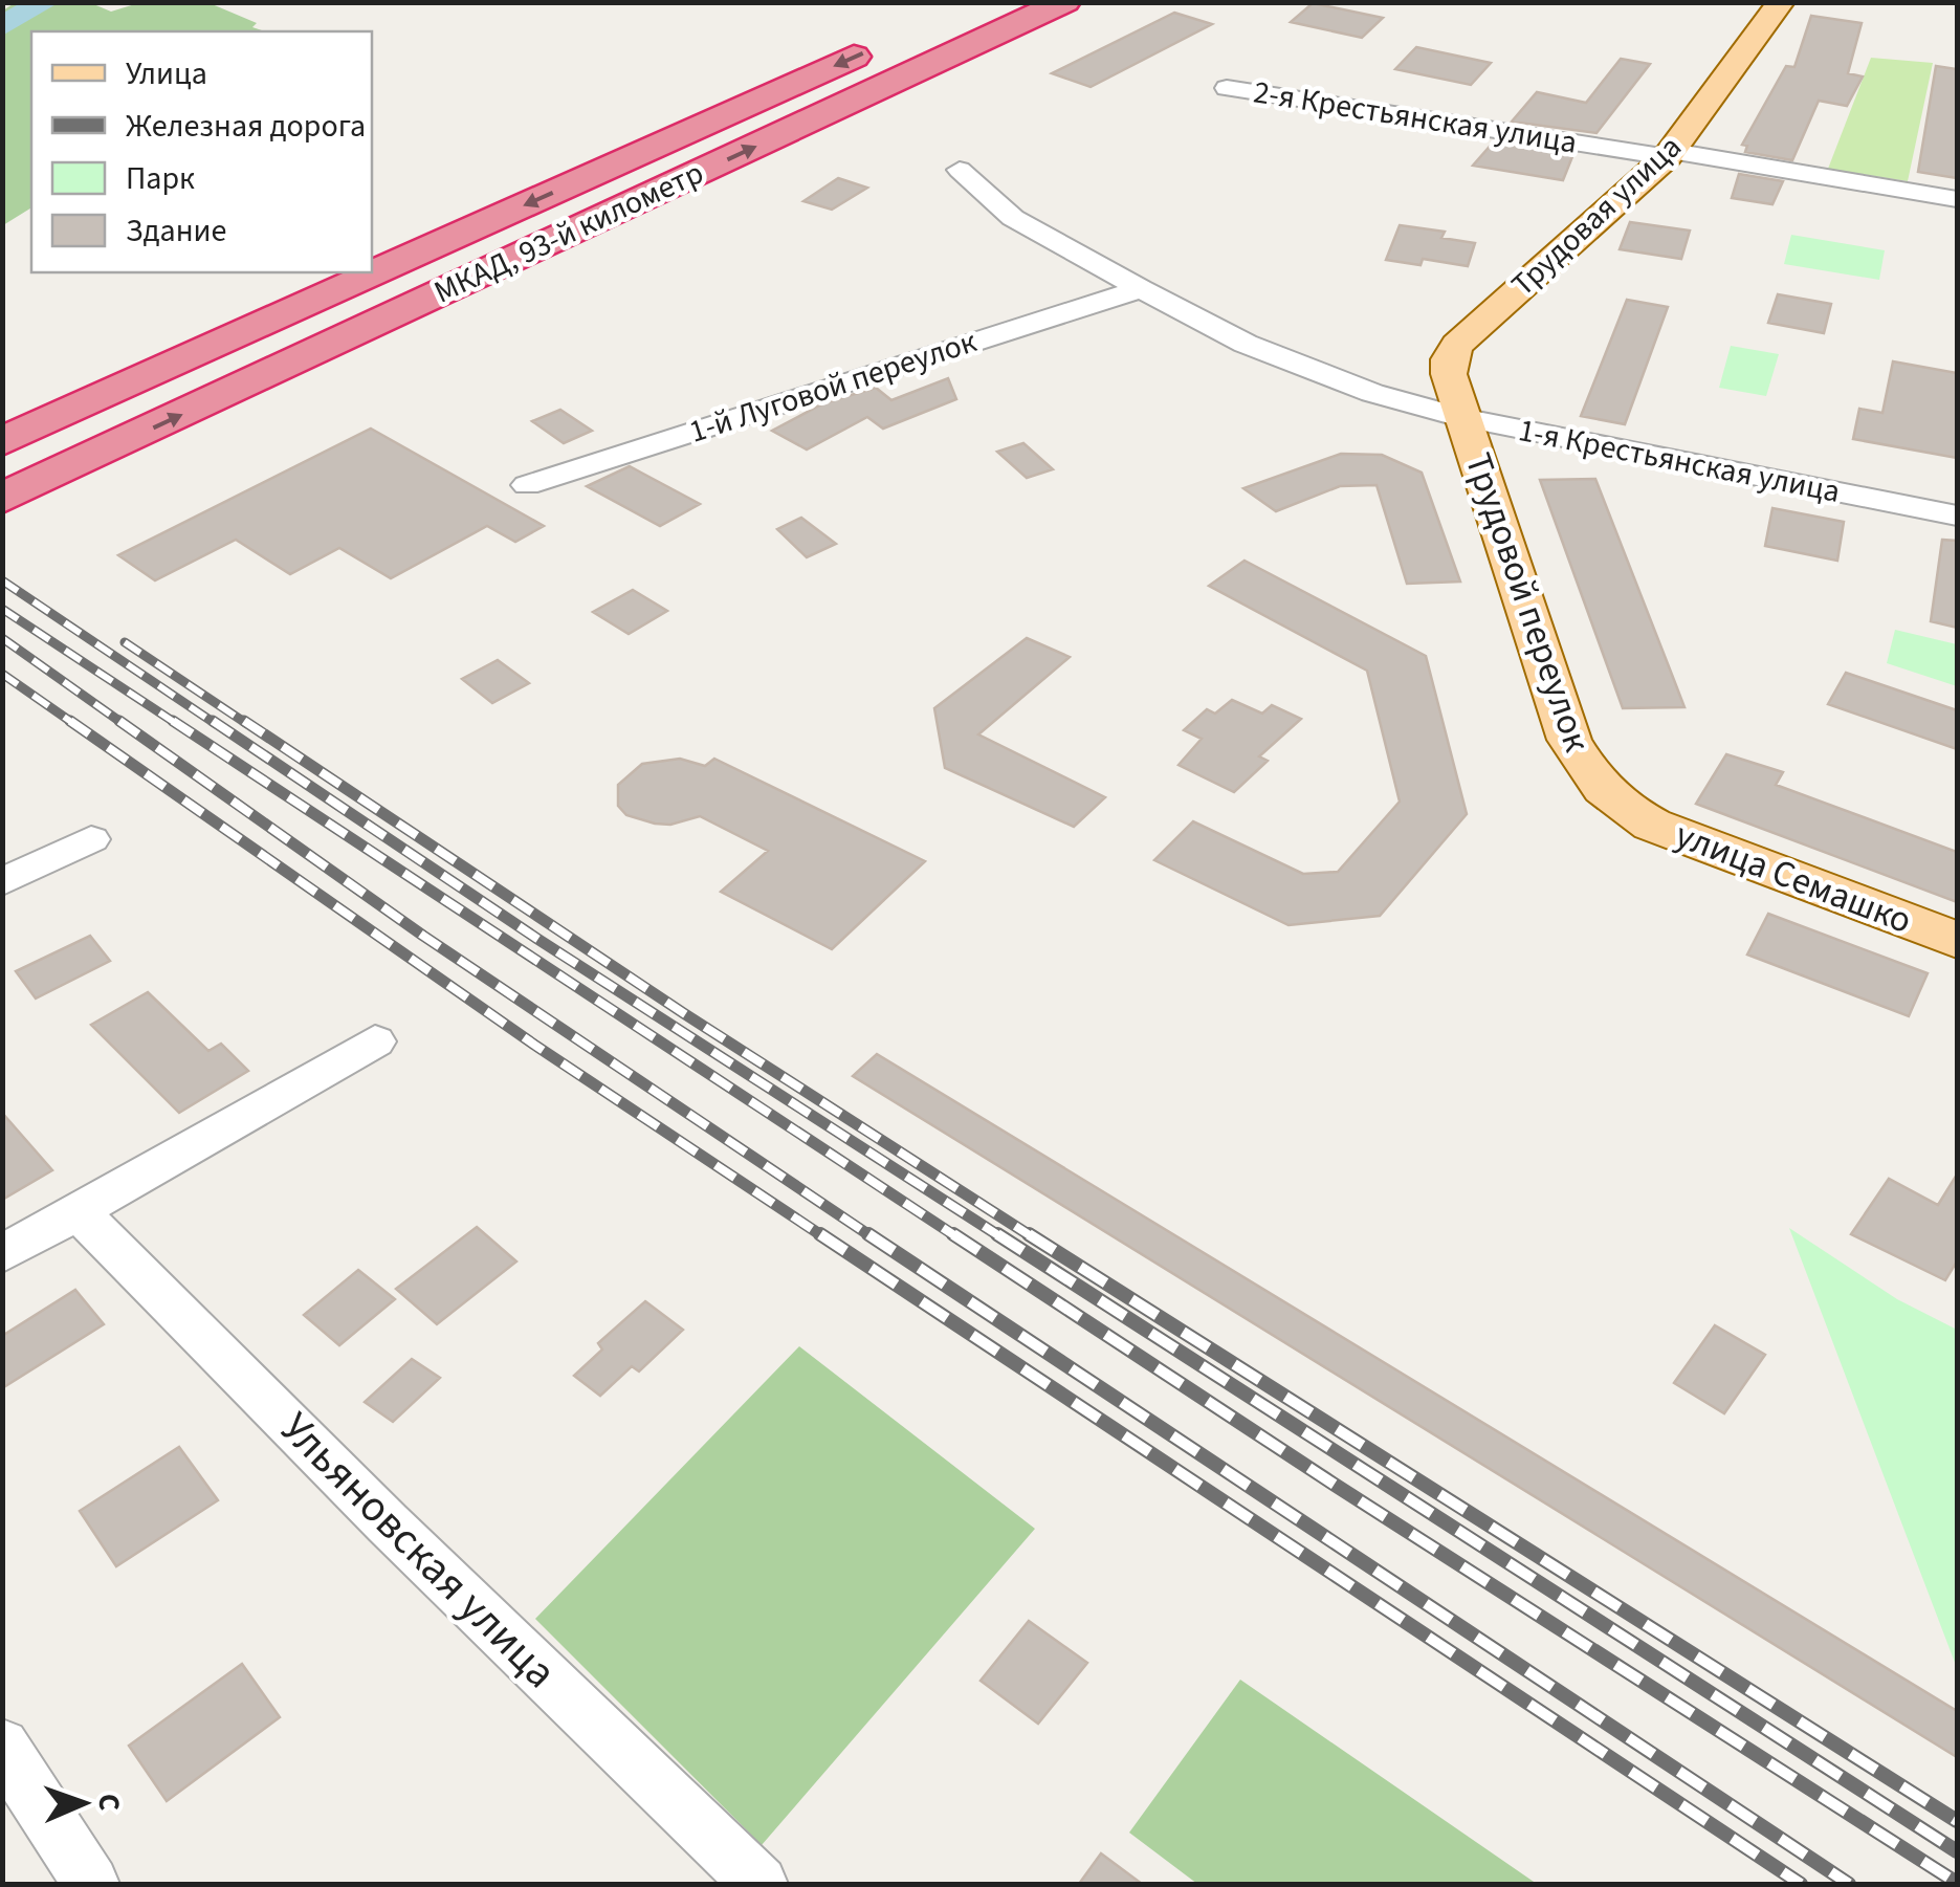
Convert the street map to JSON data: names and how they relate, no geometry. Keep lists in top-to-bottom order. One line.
{"streets":{"highway":["МКАД, 93-й километр"],"main road":["Трудовая улица","Трудовой переулок","улица Семашко"],"street":["2-я Крестьянская улица","1-й Луговой переулок","1-я Крестьянская улица","Ульяновская улица"]},"crossings":[["2-я Крестьянская улица","Трудовая улица"],["Трудовая улица","Трудовой переулок"],["1-й Луговой переулок","1-я Крестьянская улица"],["1-я Крестьянская улица","Трудовой переулок"],["Трудовой переулок","улица Семашко"]],"legend":["Улица","Железная дорога","Парк","Здание"],"north":"right"}
